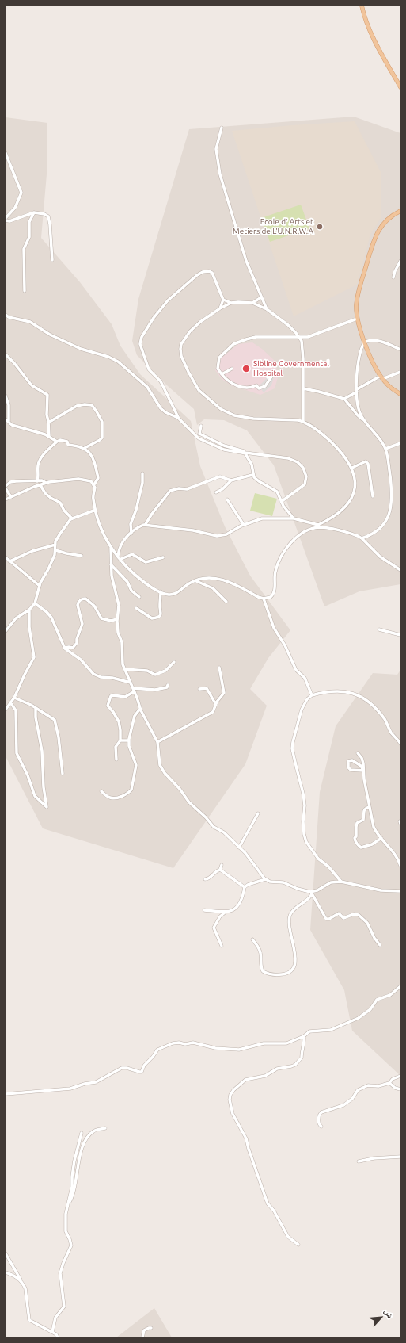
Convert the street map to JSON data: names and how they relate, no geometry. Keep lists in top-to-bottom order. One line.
{"places":["Ecole d' Arts et Metiers de L'U.N.R.W.A","Sibline Governmental Hospital"],"north":"top right"}
